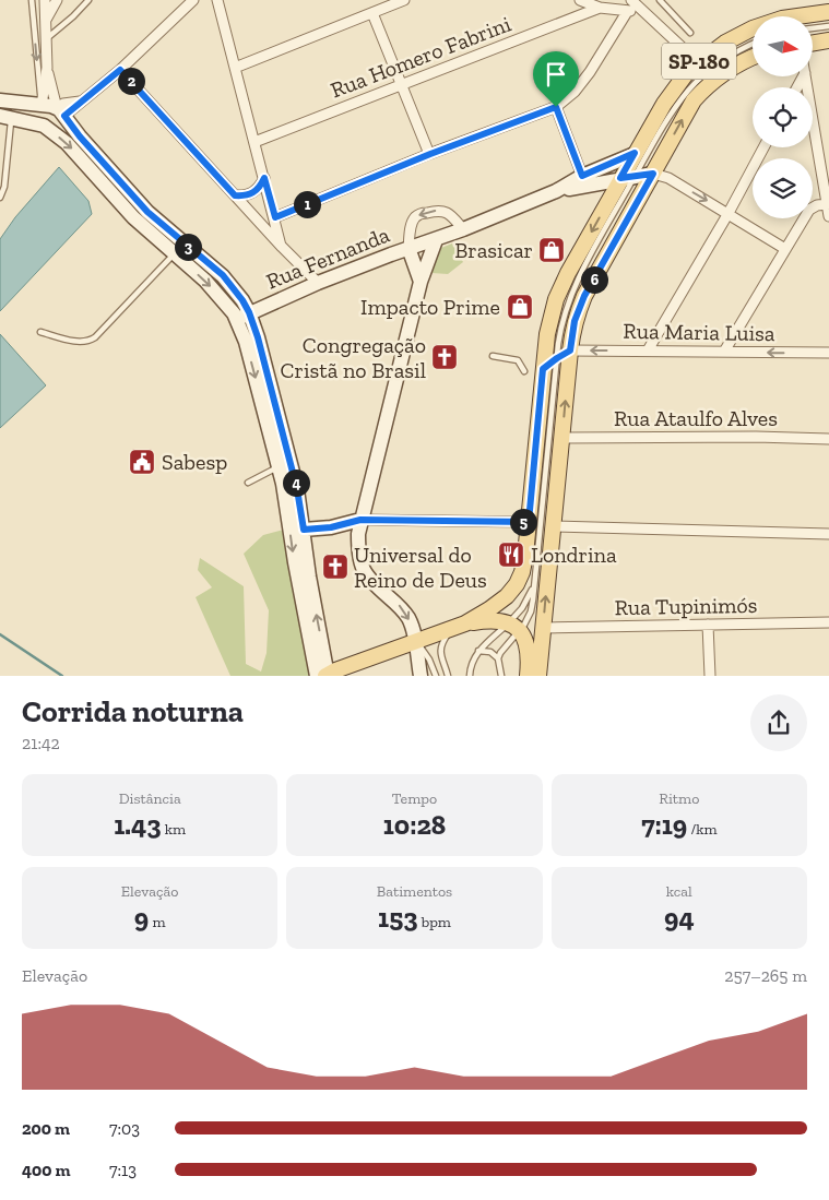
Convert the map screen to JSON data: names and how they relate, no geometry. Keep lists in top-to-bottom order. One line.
{"streets":{"main road":["SP-180","Rua Fernanda"],"street":["Rua Homero Fabrini","Rua Maria Luisa","Rua Ataulfo Alves","Rua Tupinimós"]},"crossings":[["SP-180","Rua Maria Luisa"],["SP-180","Rua Ataulfo Alves"],["SP-180","Rua Tupinimós"]],"one_way":["Rua Maria Luisa"],"places":{"shop":["Brasicar","Impacto Prime"],"church":["Congregação Cristã no Brasil","Universal do Reino de Deus"],"public building":["Sabesp"],"restaurant":["Londrina"]},"north":"right","page":{"pins":["2","1","3","6","4","5"],"heading":["Corrida noturna","21:42"],"stats":[["Distância","1.43 km"],["Tempo","10:28"],["Ritmo","7:19 /km"],["Elevação","9 m"],["Batimentos","153 bpm"],["kcal","94"]],"chart":["Elevação","257–265 m"],"list":[{"name":"200 m","note":"7:03"},{"name":"400 m","note":"7:13"}]}}
